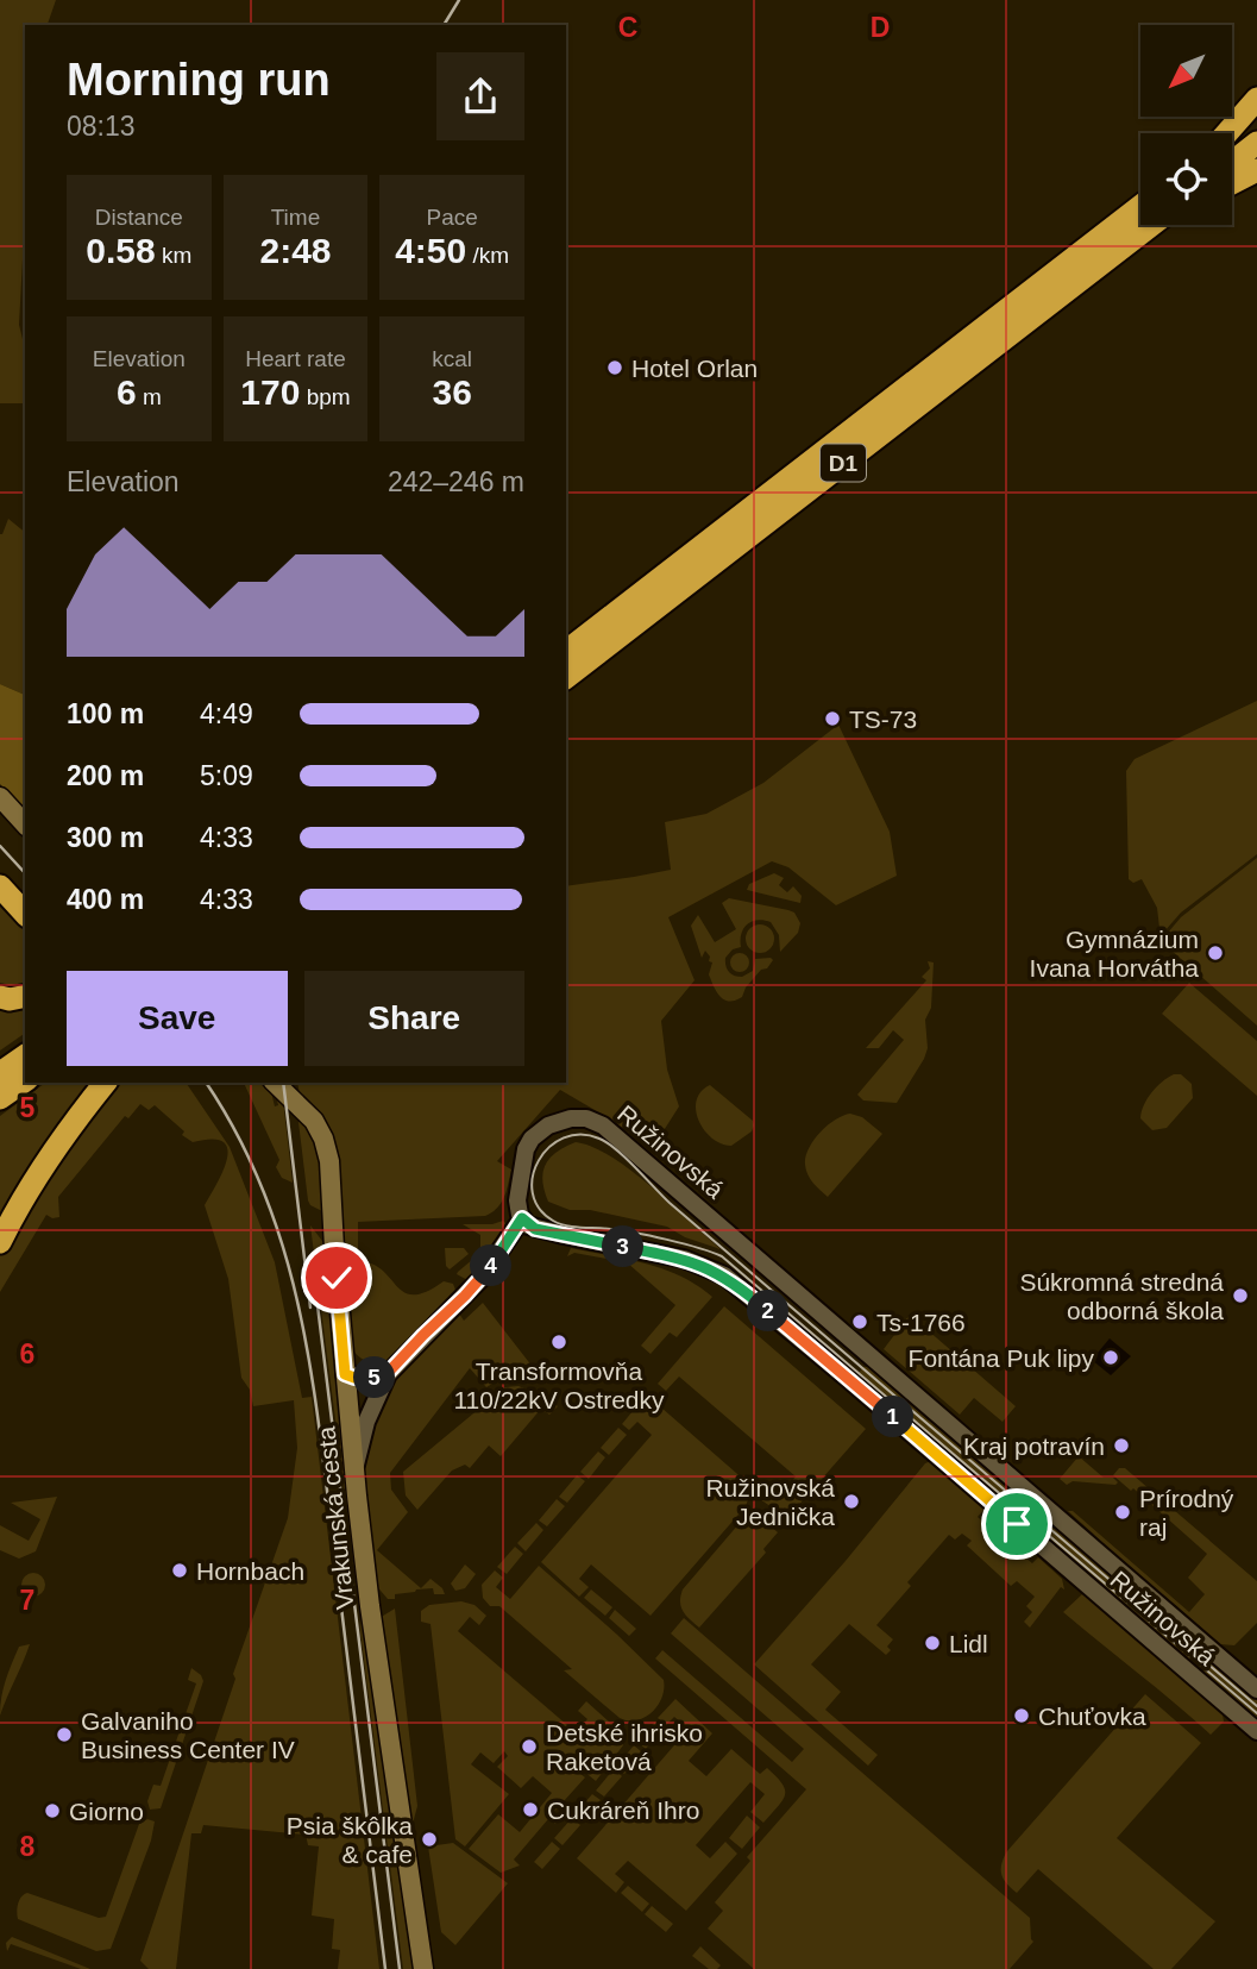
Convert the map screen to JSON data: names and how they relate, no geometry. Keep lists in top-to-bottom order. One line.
{"streets":{"highway":["D1"],"main road":["Vrakunská cesta"],"street":["Ružinovská"]},"places":["Hotel Orlan","TS-73","Gymnázium Ivana Horvátha","Súkromná stredná odborná škola","Ts-1766","Transformovňa 110/22kV Ostredky","Fontána Puk lipy","Kraj potravín","Ružinovská Jednička","Prírodný raj","Hornbach","Lidl","Chuťovka","Galvaniho Business Center IV","Detské ihrisko Raketová","Cukráreň Ihro","Giorno","Psia škôlka & cafe"],"north":"bottom left","page":{"heading":["Morning run","08:13"],"stats":[["Distance","0.58 km"],["Time","2:48"],["Pace","4:50 /km"],["Elevation","6 m"],["Heart rate","170 bpm"],["kcal","36"]],"chart":["Elevation","242–246 m"],"list":[{"name":"100 m","note":"4:49"},{"name":"200 m","note":"5:09"},{"name":"300 m","note":"4:33"},{"name":"400 m","note":"4:33"}],"buttons":["Save","Share"],"pins":["3","4","2","5","1"]},"grid":{"columns":["C","D"],"rows":["5","6","7","8"]}}
